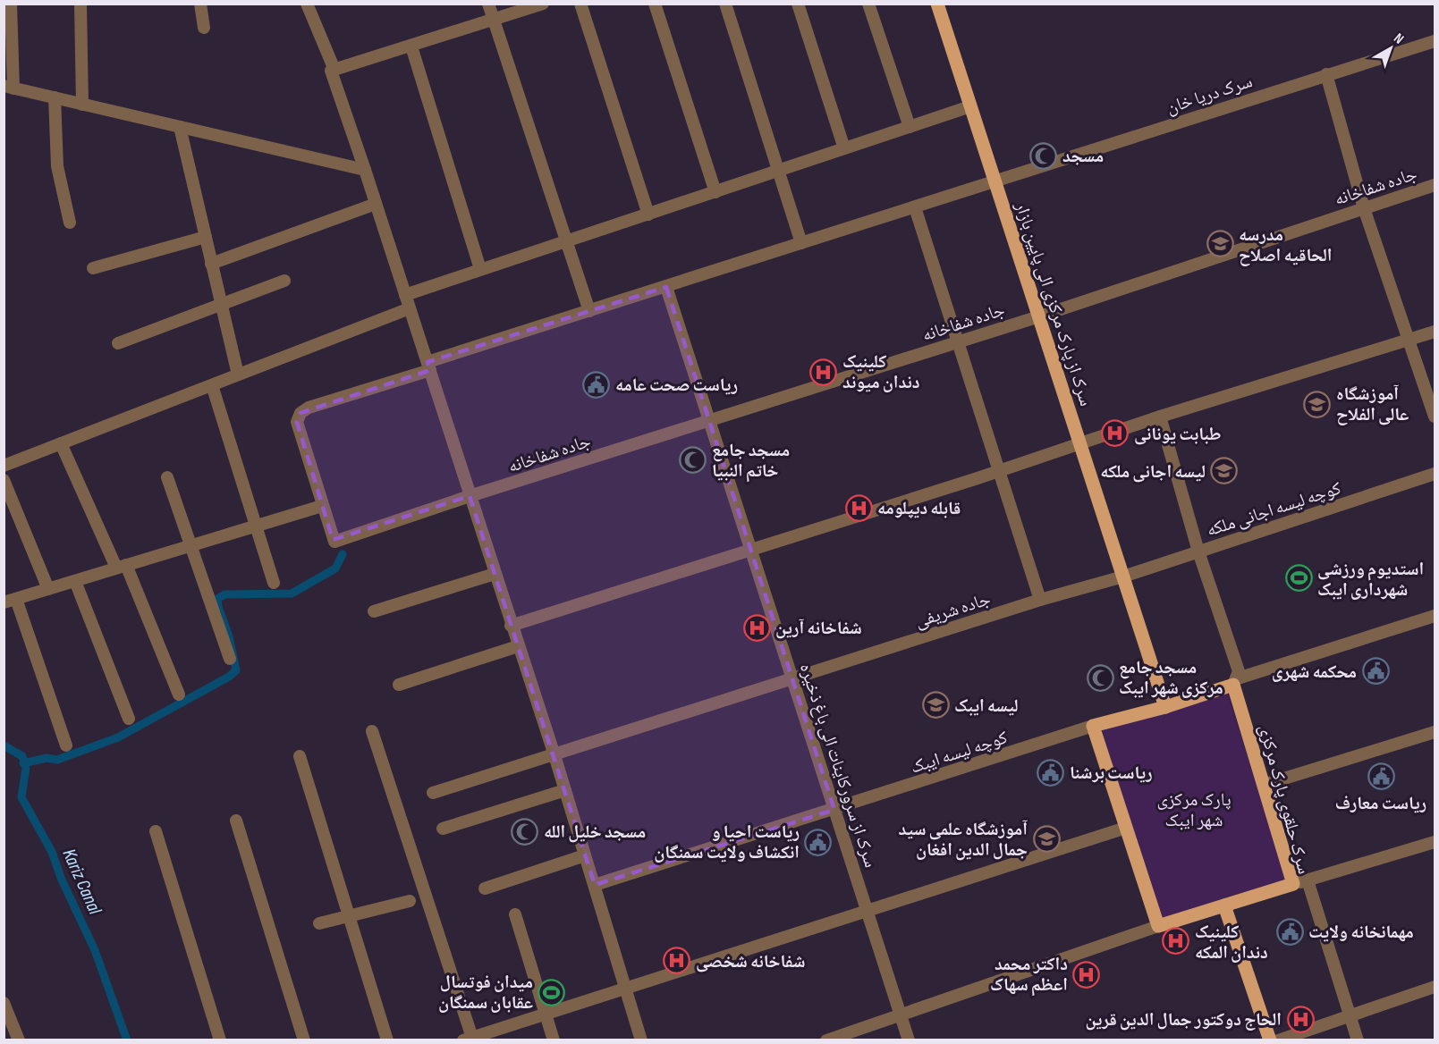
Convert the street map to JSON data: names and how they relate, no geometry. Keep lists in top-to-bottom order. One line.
{"streets":{"main road":["سرک از پارک مرکزی الی پایین بازار","سرک حلقوی پارک مرکزی"],"street":["سرک دریا خان","جاده شفاخانه","کوچه لیسه اجانی ملکه","جاده شریفی","کوچه لیسه ایبک","سرک از سرورکاینات الی باغ ذخیره"]},"crossings":[["سرک دریا خان","جاده شفاخانه"],["سرک دریا خان","سرک از پارک مرکزی الی پایین بازار"],["سرک دریا خان","سرک از سرورکاینات الی باغ ذخیره"],["جاده شفاخانه","سرک از پارک مرکزی الی پایین بازار"],["جاده شفاخانه","سرک از سرورکاینات الی باغ ذخیره"],["سرک از پارک مرکزی الی پایین بازار","کوچه لیسه اجانی ملکه"],["سرک از پارک مرکزی الی پایین بازار","جاده شریفی"],["کوچه لیسه اجانی ملکه","جاده شریفی"],["جاده شریفی","سرک از سرورکاینات الی باغ ذخیره"],["کوچه لیسه ایبک","سرک از سرورکاینات الی باغ ذخیره"]],"water":["Kariz Canal"],"parks":["پارک مرکزی شهر ایبک"],"places":{"mosque":["مسجد","مسجد جامع خاتم النبیا","مسجد جامع مرکزی شهر ایبک","مسجد خلیل الله"],"school or university":["مدرسه الحاقیه اصلاح","آموزشگاه عالی الفلاح","لیسه اجانی ملکه","لیسه ایبک","آموزشگاه علمی سید جمال الدین افغان"],"hospital":["کلینیک دندان میوند","طبابت یونانی","قابله دیپلومه","شفاخانه آرین","کلینیک دندان المکه","شفاخانه شخصی","داکتر محمد اعظم سهاک","الحاج دوکتور جمال الدین قرین"],"public building":["ریاست صحت عامه","محکمه شهری","ریاست برشنا","ریاست معارف","ریاست احیا و انکشاف ولایت سمنگان","مهمانخانه ولایت"],"sports":["استدیوم ورزشی شهرداری ایبک","میدان فوتسال عقابان سمنگان"]},"north":"top right"}
